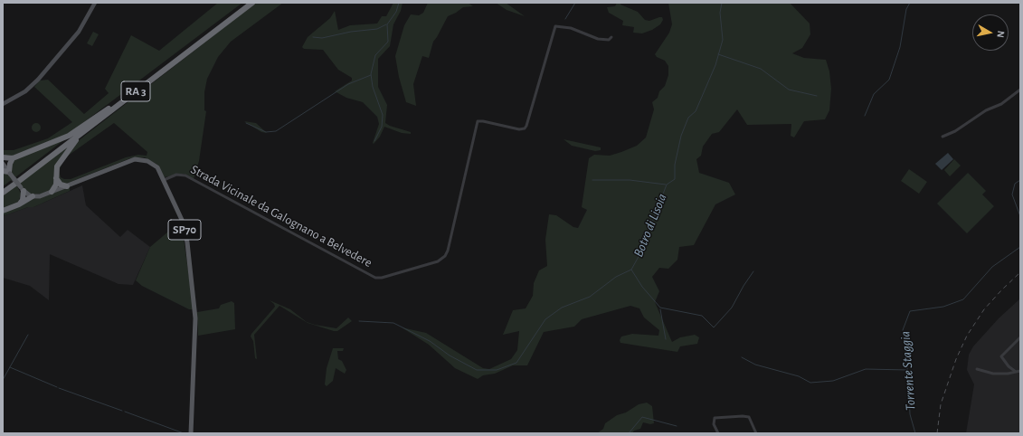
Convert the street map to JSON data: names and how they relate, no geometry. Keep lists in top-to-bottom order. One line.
{"streets":{"highway":["RA 3"],"main road":["SP70"],"street":["Strada Vicinale da Galognano a Belvedere"]},"crossings":[["Strada Vicinale da Galognano a Belvedere","SP70"]],"water":["Botro di Lisoia","Torrente Staggia"],"north":"right"}
